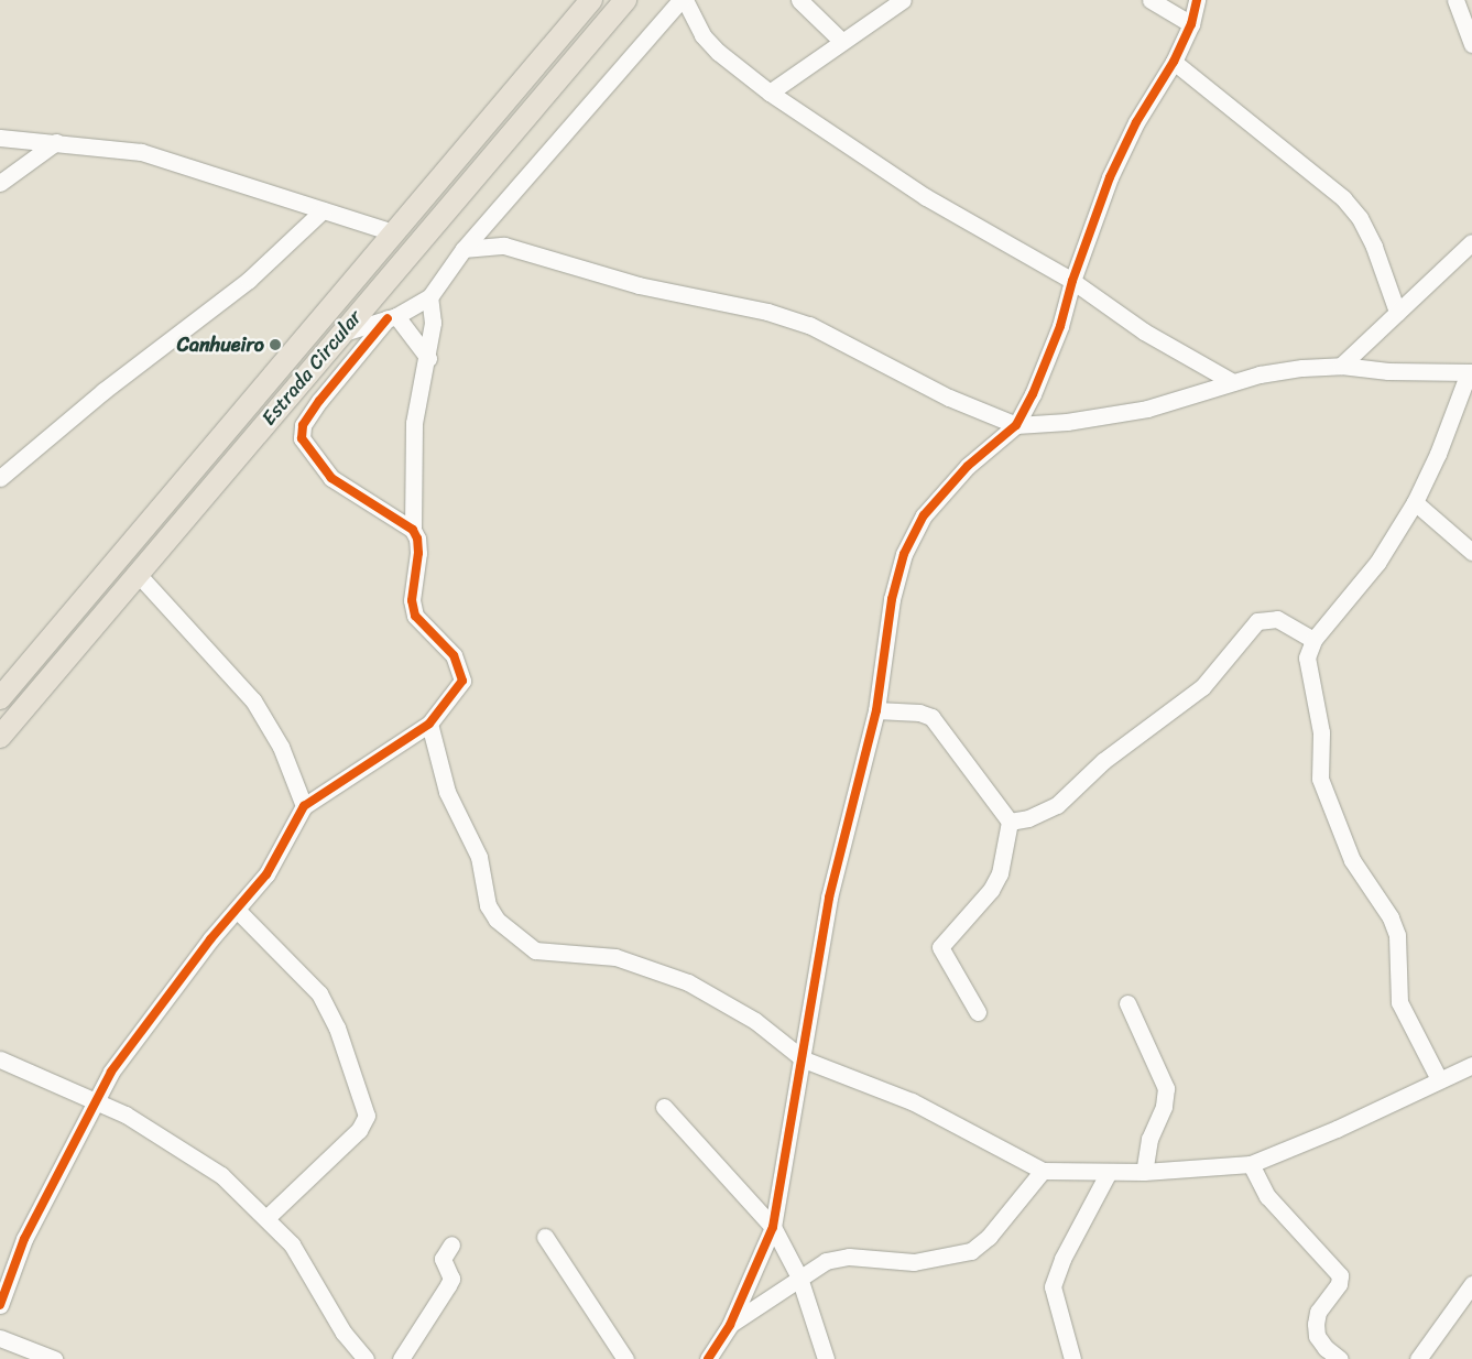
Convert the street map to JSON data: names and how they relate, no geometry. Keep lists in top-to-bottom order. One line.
{"streets":{"main road":["Estrada Circular"]},"places":["Canhueiro"]}
